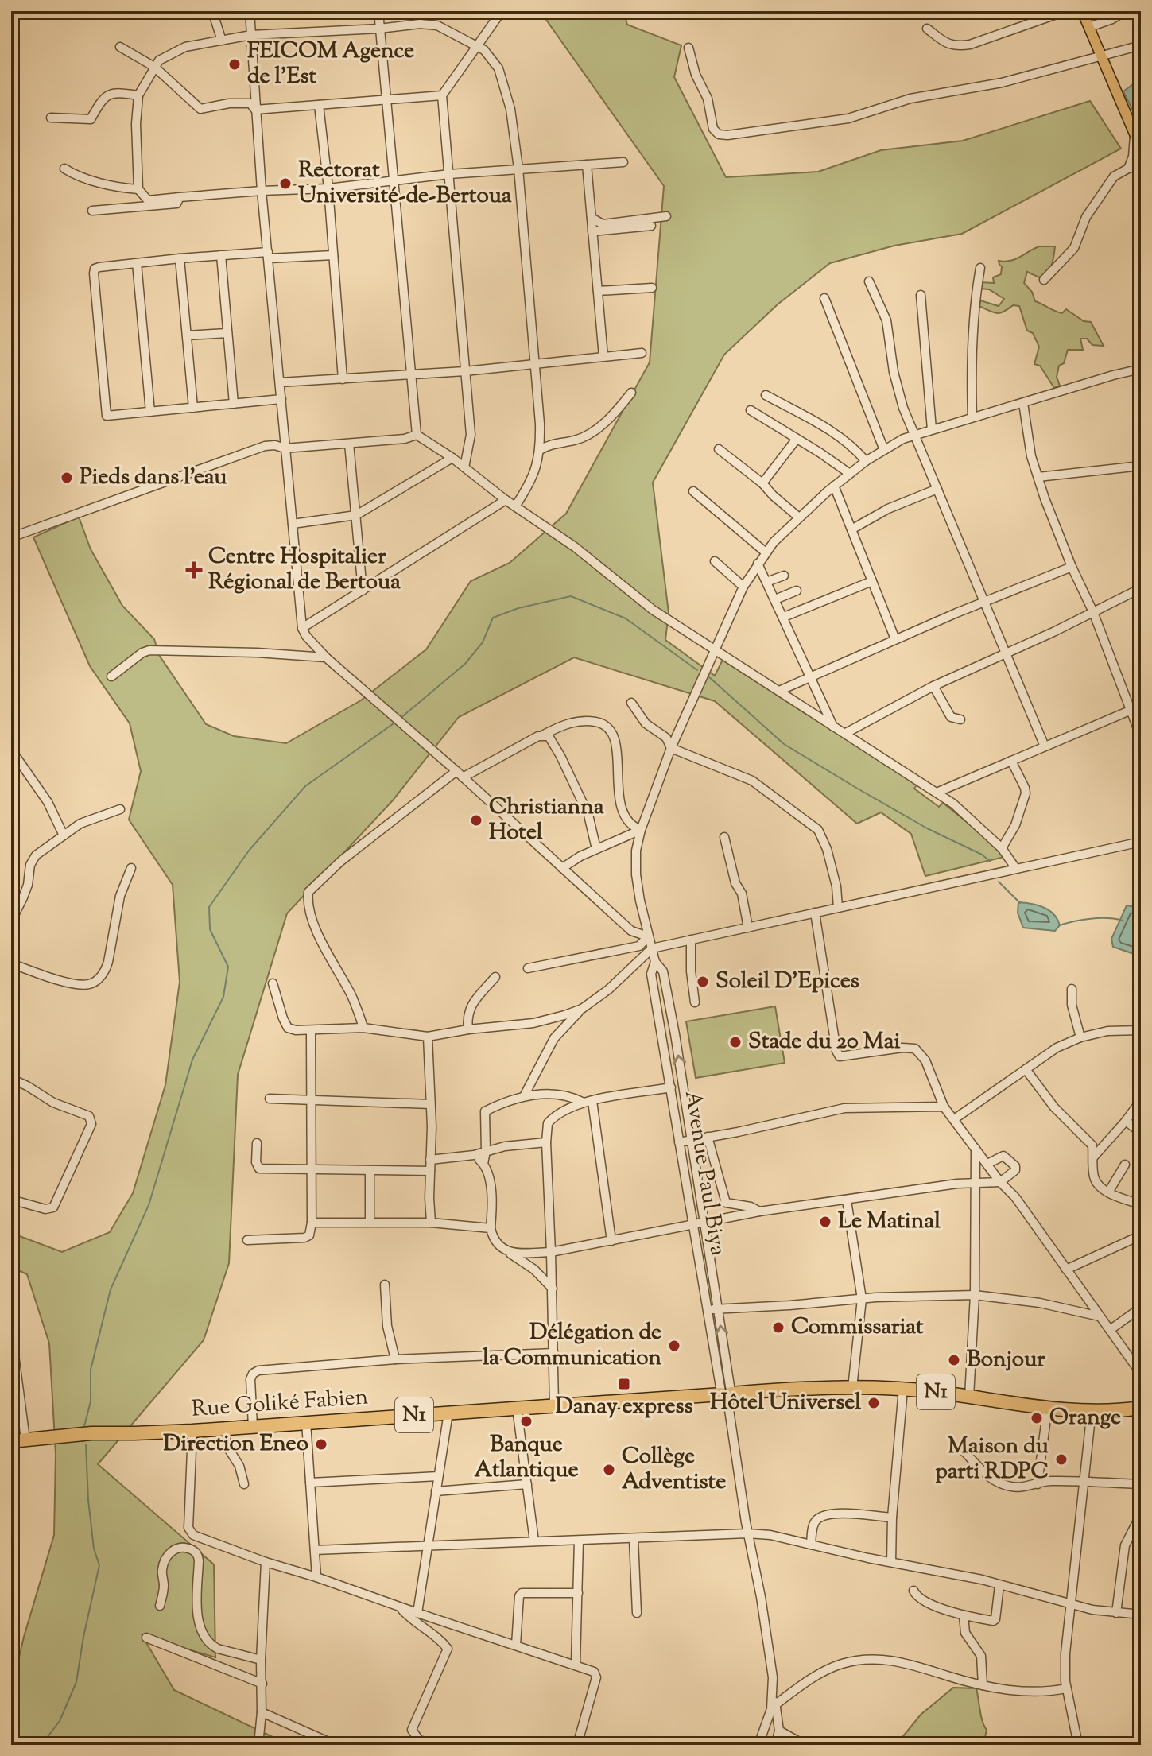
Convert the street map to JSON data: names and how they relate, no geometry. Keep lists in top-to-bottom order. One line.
{"streets":{"highway":["N1","Rue Goliké Fabien"],"street":["Avenue Paul Biya"]},"crossings":[["Avenue Paul Biya","N1"],["Avenue Paul Biya","Rue Goliké Fabien"],["N1","Rue Goliké Fabien"]],"places":{"other":["FEICOM Agence de l'Est","Rectorat Université-de-Bertoua","Pieds dans l'eau","Christianna Hotel","Soleil D'Epices","Stade du 20 Mai","Le Matinal","Commissariat","Délégation de la Communication","Bonjour","Hôtel Universel","Orange","Banque Atlantique","Direction Eneo","Maison du parti RDPC","Collège Adventiste"],"health":["Centre Hospitalier Régional de Bertoua"],"transit":["Danay express"]}}
